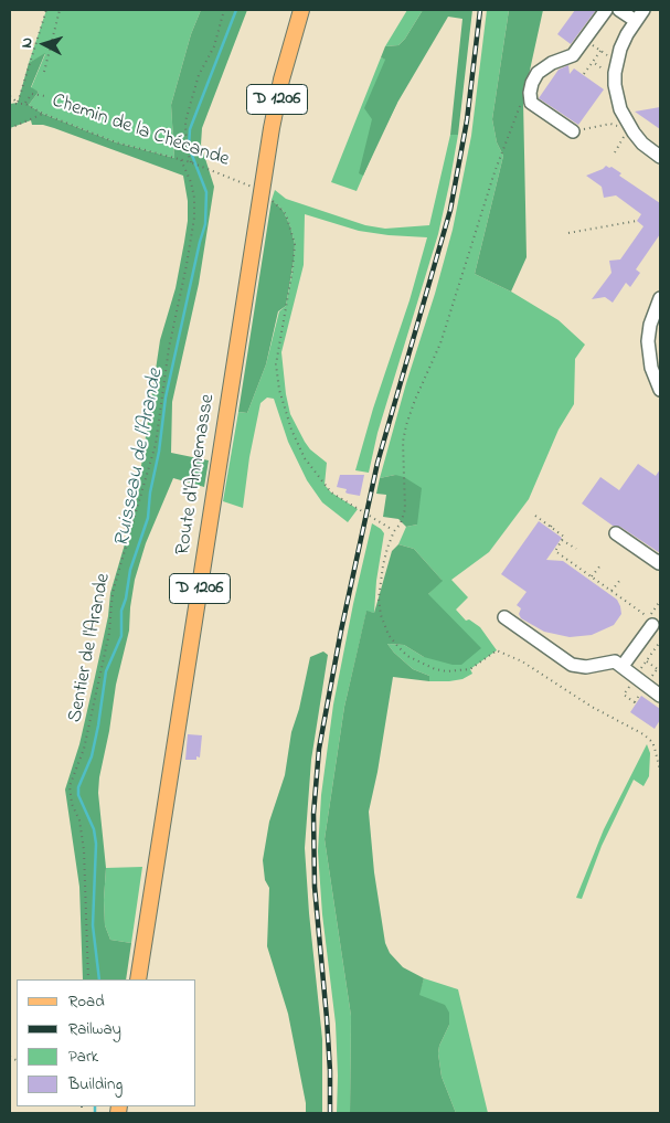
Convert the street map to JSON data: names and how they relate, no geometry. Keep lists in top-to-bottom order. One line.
{"streets":{"main road":["D 1206","Route d'Annemasse"],"path":["Chemin de la Chécande","Sentier de l'Arande"]},"crossings":[["Chemin de la Chécande","Route d'Annemasse"],["Chemin de la Chécande","Sentier de l'Arande"]],"water":["Ruisseau de l'Arande"],"legend":["Road","Railway","Park","Building"],"north":"left"}
